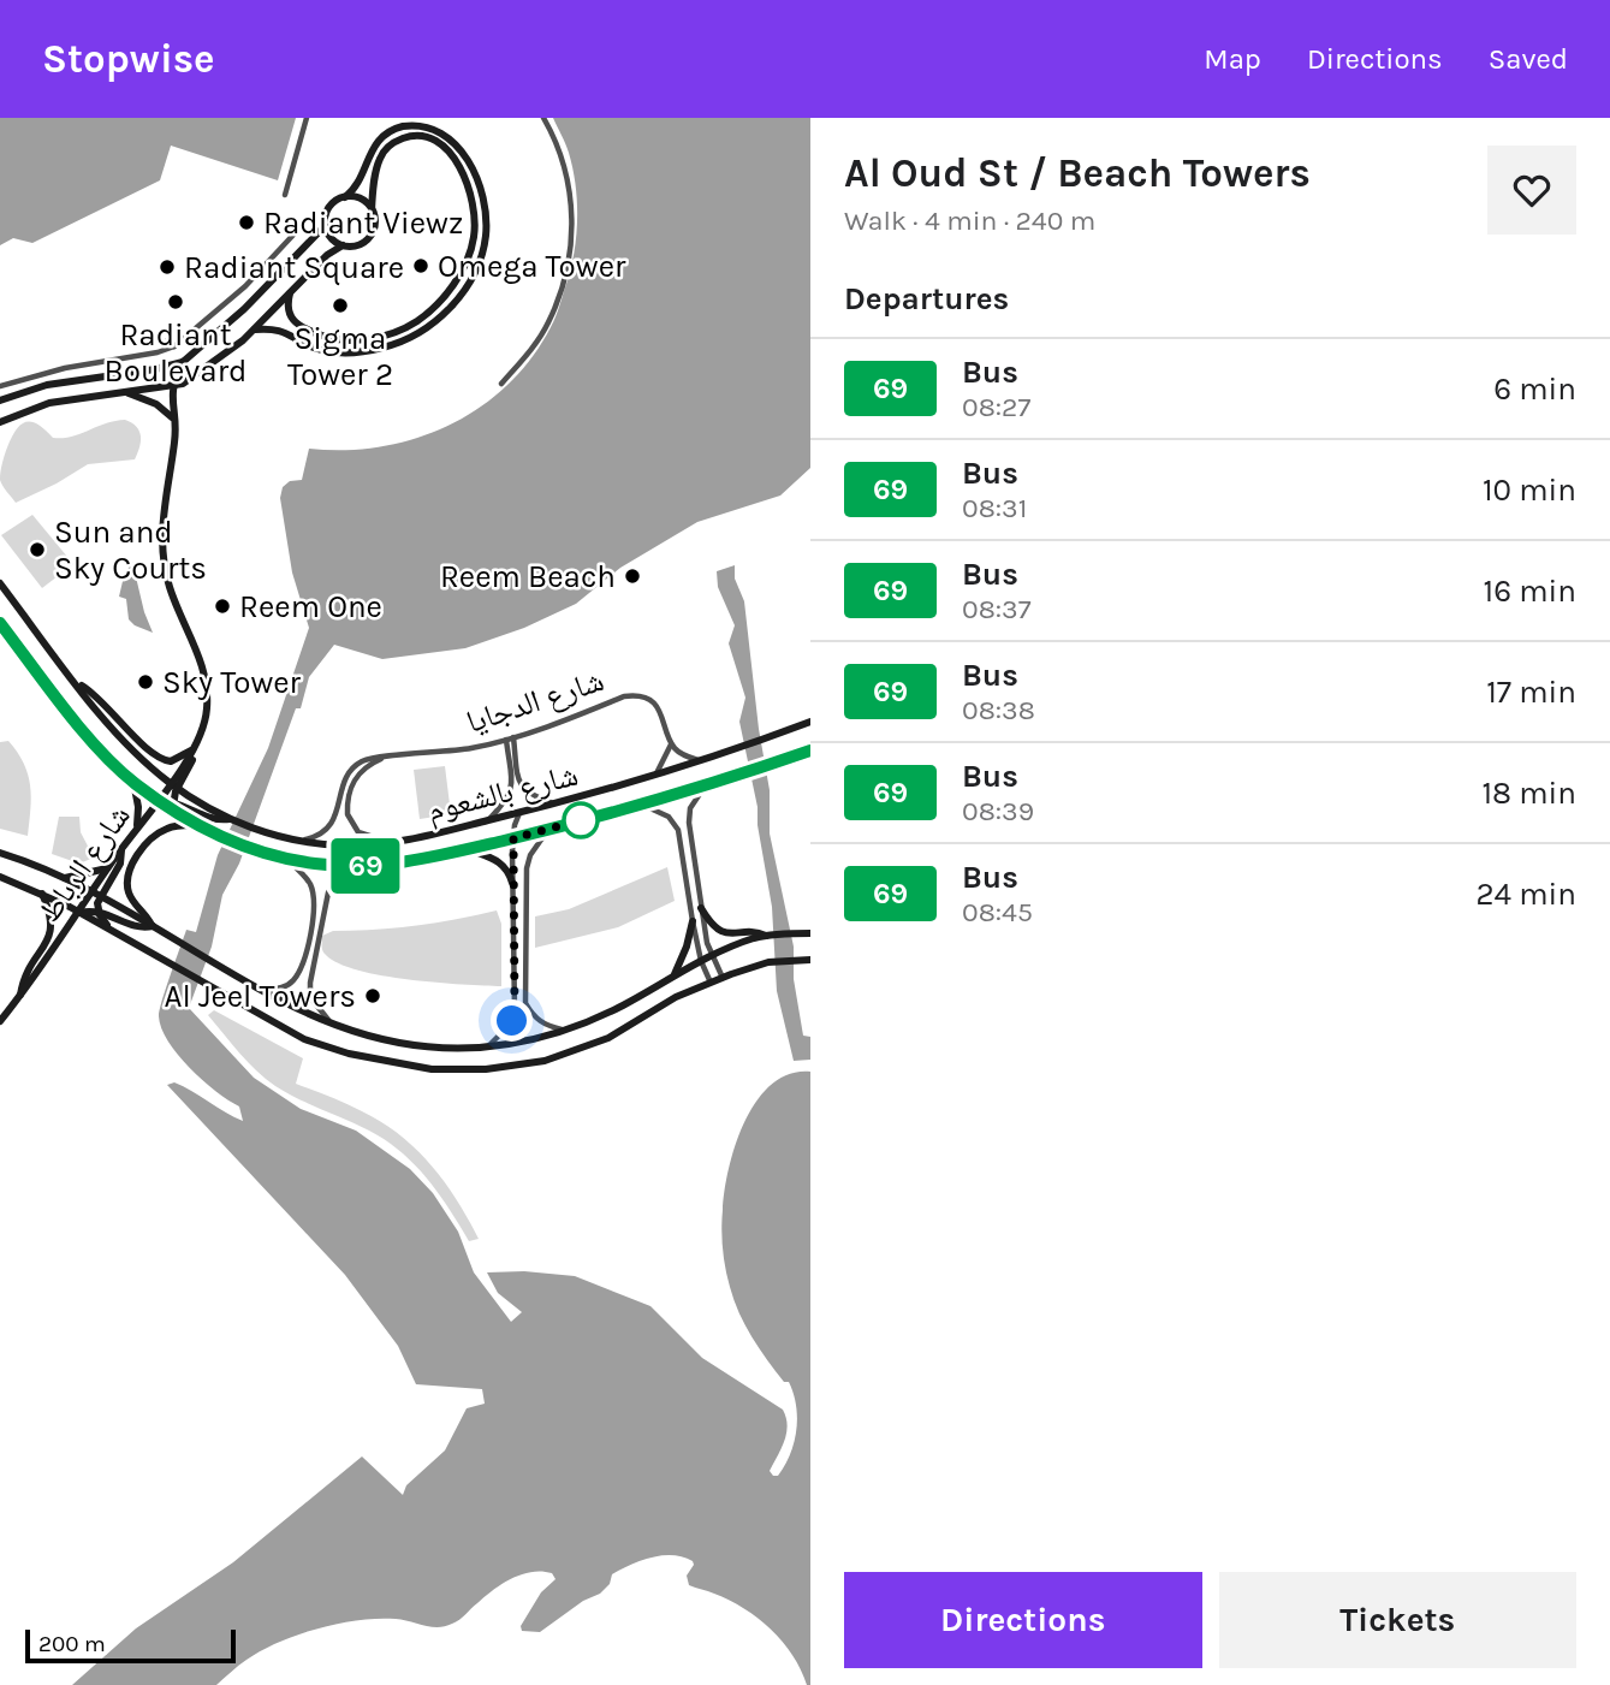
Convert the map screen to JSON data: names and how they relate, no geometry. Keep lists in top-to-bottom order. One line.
{"streets":{"main road":["شارع بالشعوم","شارع الرباط"],"street":["شارع الدجايا"]},"crossings":[["شارع الدجايا","شارع بالشعوم"],["شارع بالشعوم","شارع الرباط"]],"places":["Radiant Viewz","Omega Tower","Radiant Square","Radiant Boulevard","Sigma Tower 2","Sun and Sky Courts","Reem Beach","Reem One","Sky Tower","Al Jeel Towers"],"lines":["bus line 69"],"scale_bar":"200 m","page":{"header":"Stopwise","nav":["Map","Directions","Saved"],"on_map":"69","heading":[["Al Oud St / Beach Towers","Walk · 4 min · 240 m"],"Departures"],"list":[{"mark":"69","name":"Bus","note":"08:27","value":"6 min"},{"mark":"69","name":"Bus","note":"08:31","value":"10 min"},{"mark":"69","name":"Bus","note":"08:37","value":"16 min"},{"mark":"69","name":"Bus","note":"08:38","value":"17 min"},{"mark":"69","name":"Bus","note":"08:39","value":"18 min"},{"mark":"69","name":"Bus","note":"08:45","value":"24 min"}],"buttons":["Directions","Tickets"],"scale":"200 m"}}
